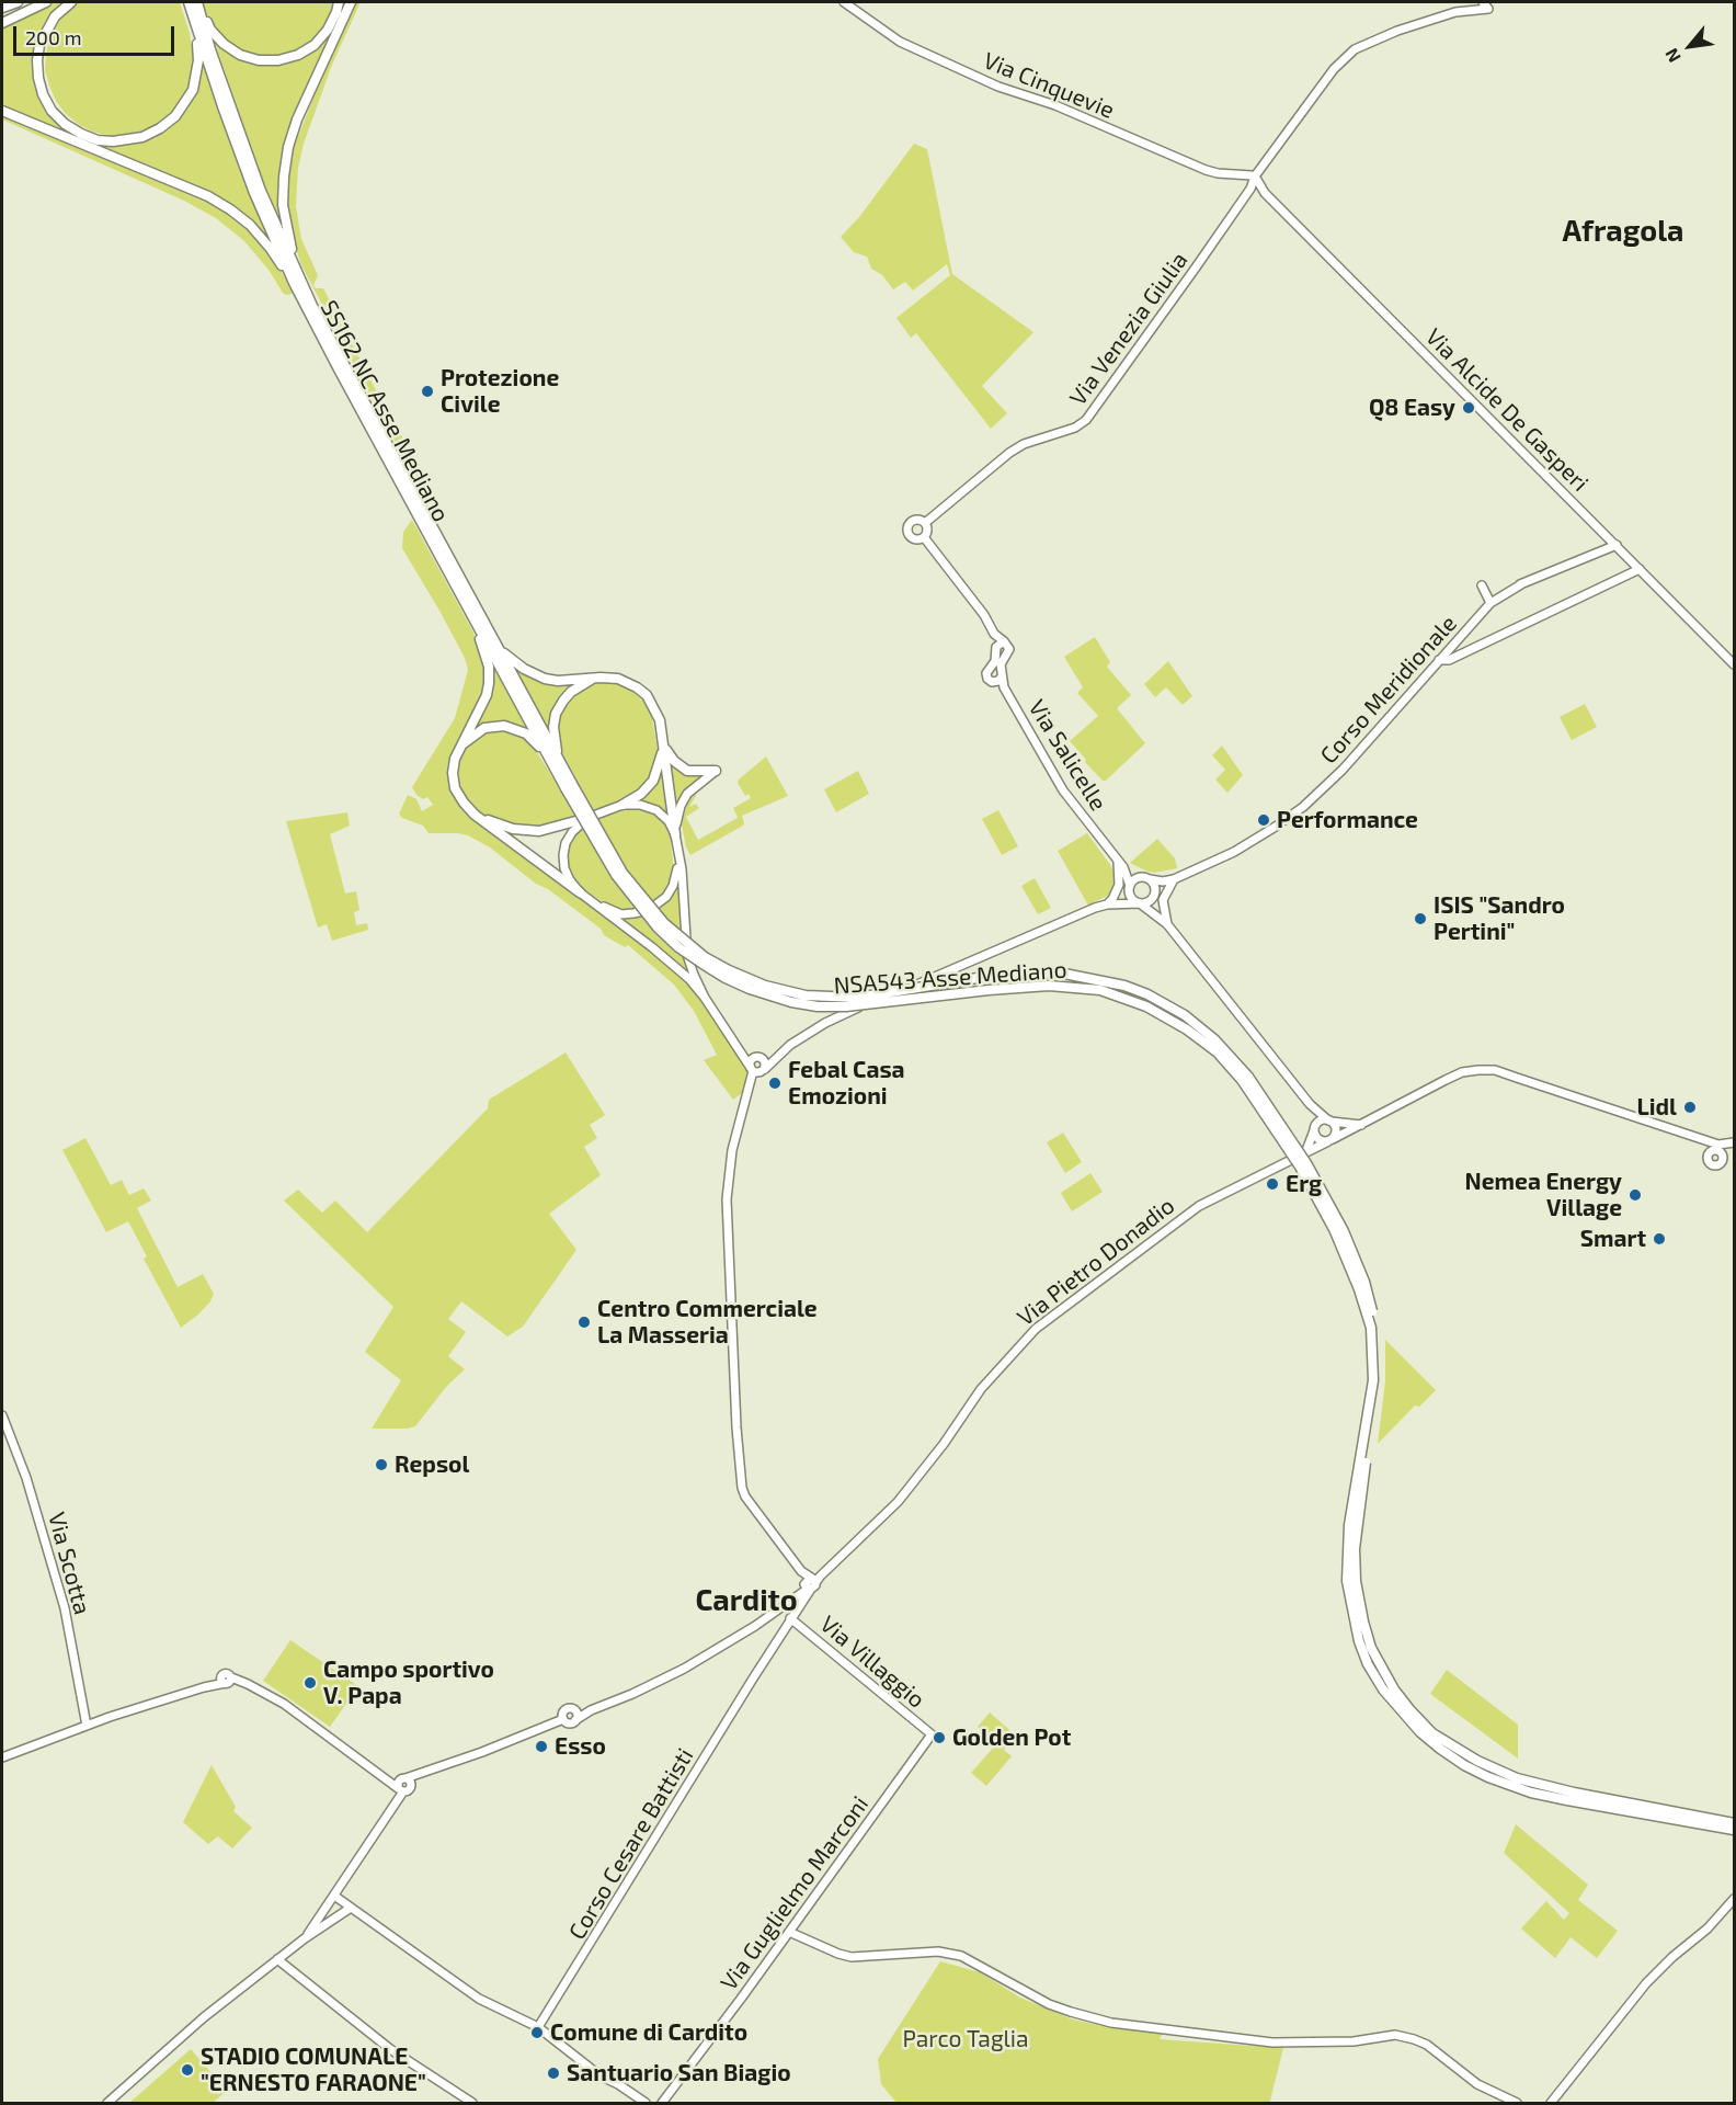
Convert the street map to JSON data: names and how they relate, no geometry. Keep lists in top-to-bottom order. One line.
{"streets":{"highway":["SS162 NC Asse Mediano","NSA543 Asse Mediano"],"street":["Via Cinquevie","Via Venezia Giulia","Via Alcide De Gasperi","Corso Meridionale","Via Salicelle","Via Pietro Donadio","Via Scotta","Via Villaggio","Corso Cesare Battisti","Via Guglielmo Marconi"]},"crossings":[["Via Cinquevie","Via Venezia Giulia"],["Via Cinquevie","Via Alcide De Gasperi"],["Via Venezia Giulia","Via Alcide De Gasperi"],["Via Alcide De Gasperi","Corso Meridionale"],["SS162 NC Asse Mediano","NSA543 Asse Mediano"],["Via Pietro Donadio","Corso Cesare Battisti"],["Via Villaggio","Corso Cesare Battisti"],["Via Villaggio","Via Guglielmo Marconi"]],"districts":["Afragola","Cardito"],"parks":["Parco Taglia"],"places":["Protezione Civile","Q8 Easy","Performance","ISIS \"Sandro Pertini\"","Febal Casa Emozioni","Lidl","Erg","Nemea Energy Village","Smart","Centro Commerciale La Masseria","Repsol","Campo sportivo V. Papa","Golden Pot","Esso","Comune di Cardito","STADIO COMUNALE \"ERNESTO FARAONE\"","Santuario San Biagio"],"scale_bar":"200 m","north":"bottom left"}
